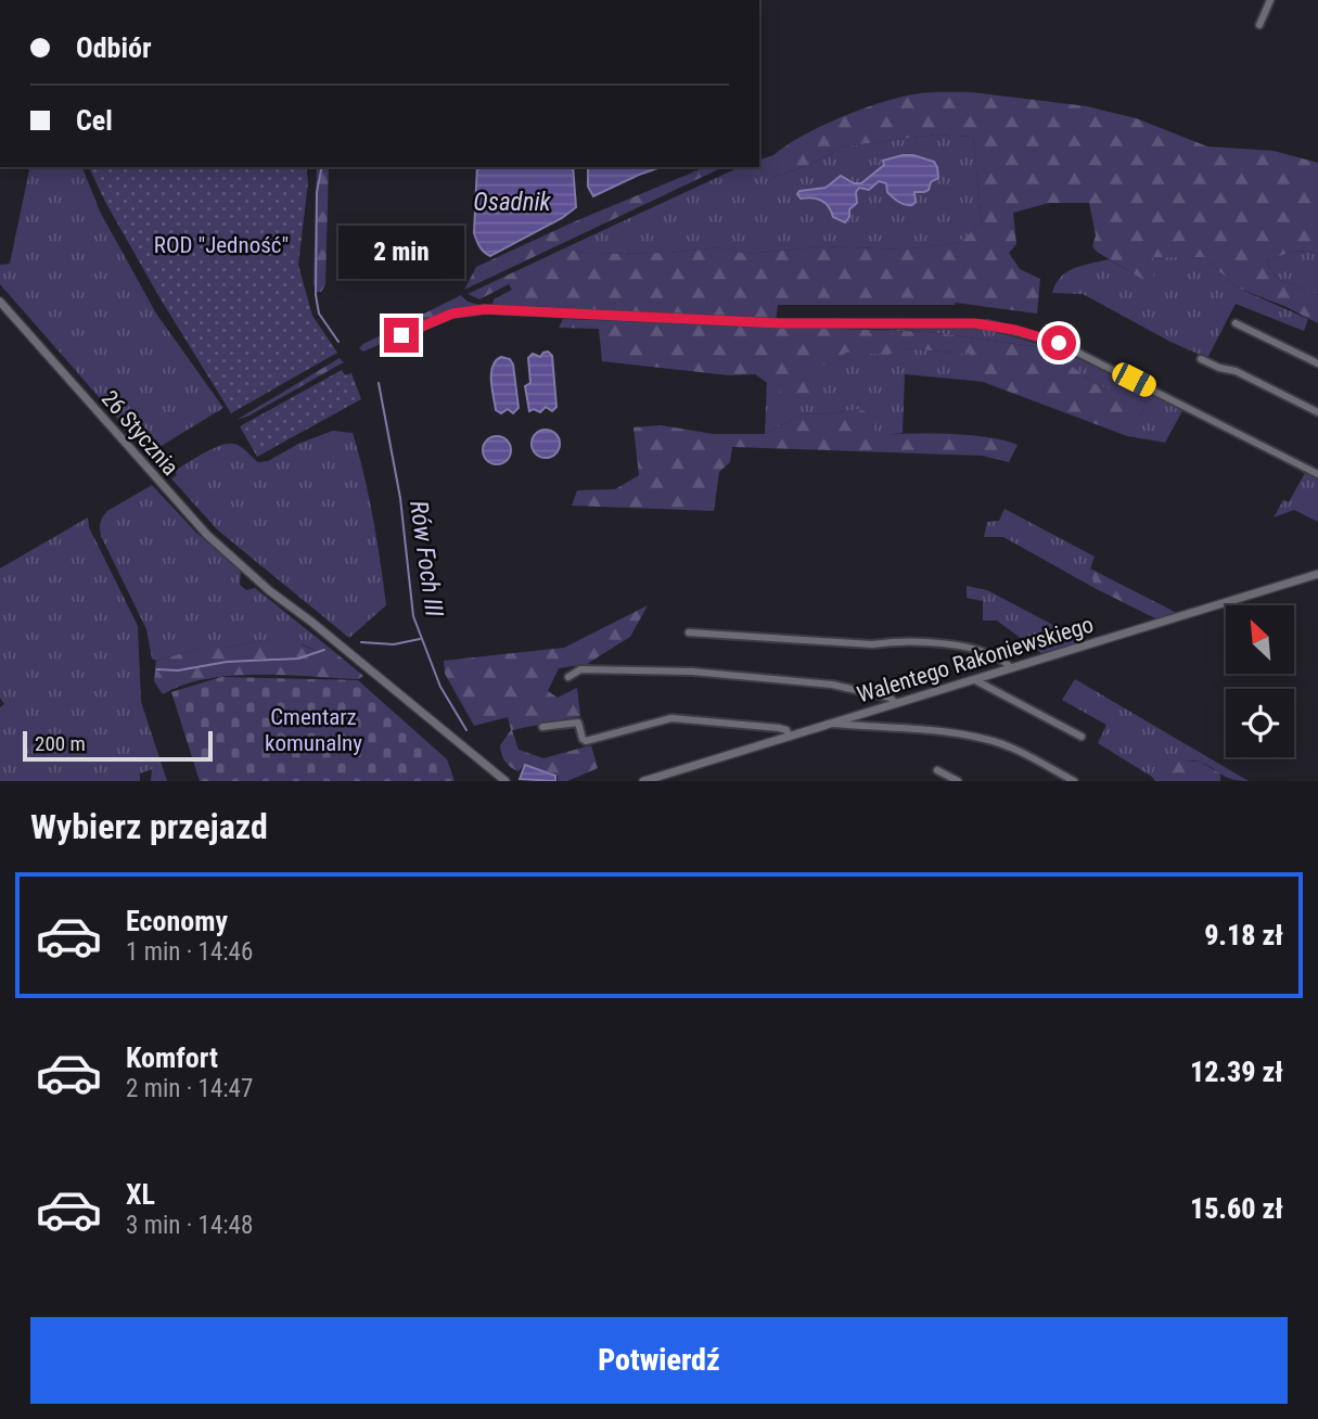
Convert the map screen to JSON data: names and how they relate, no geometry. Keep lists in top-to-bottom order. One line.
{"streets":{"street":["26 Stycznia","Walentego Rakoniewskiego"]},"water":["Osadnik","Rów Foch III"],"parks":["ROD \"Jedność\"","Cmentarz komunalny"],"scale_bar":"200 m","north":"top left","page":{"banner":["Odbiór","Cel"],"bubble":"2 min","scale":"200 m","heading":"Wybierz przejazd","list":[{"name":"Economy","note":"1 min · 14:46","value":"9.18 zł"},{"name":"Komfort","note":"2 min · 14:47","value":"12.39 zł"},{"name":"XL","note":"3 min · 14:48","value":"15.60 zł"}],"buttons":"Potwierdź"}}
